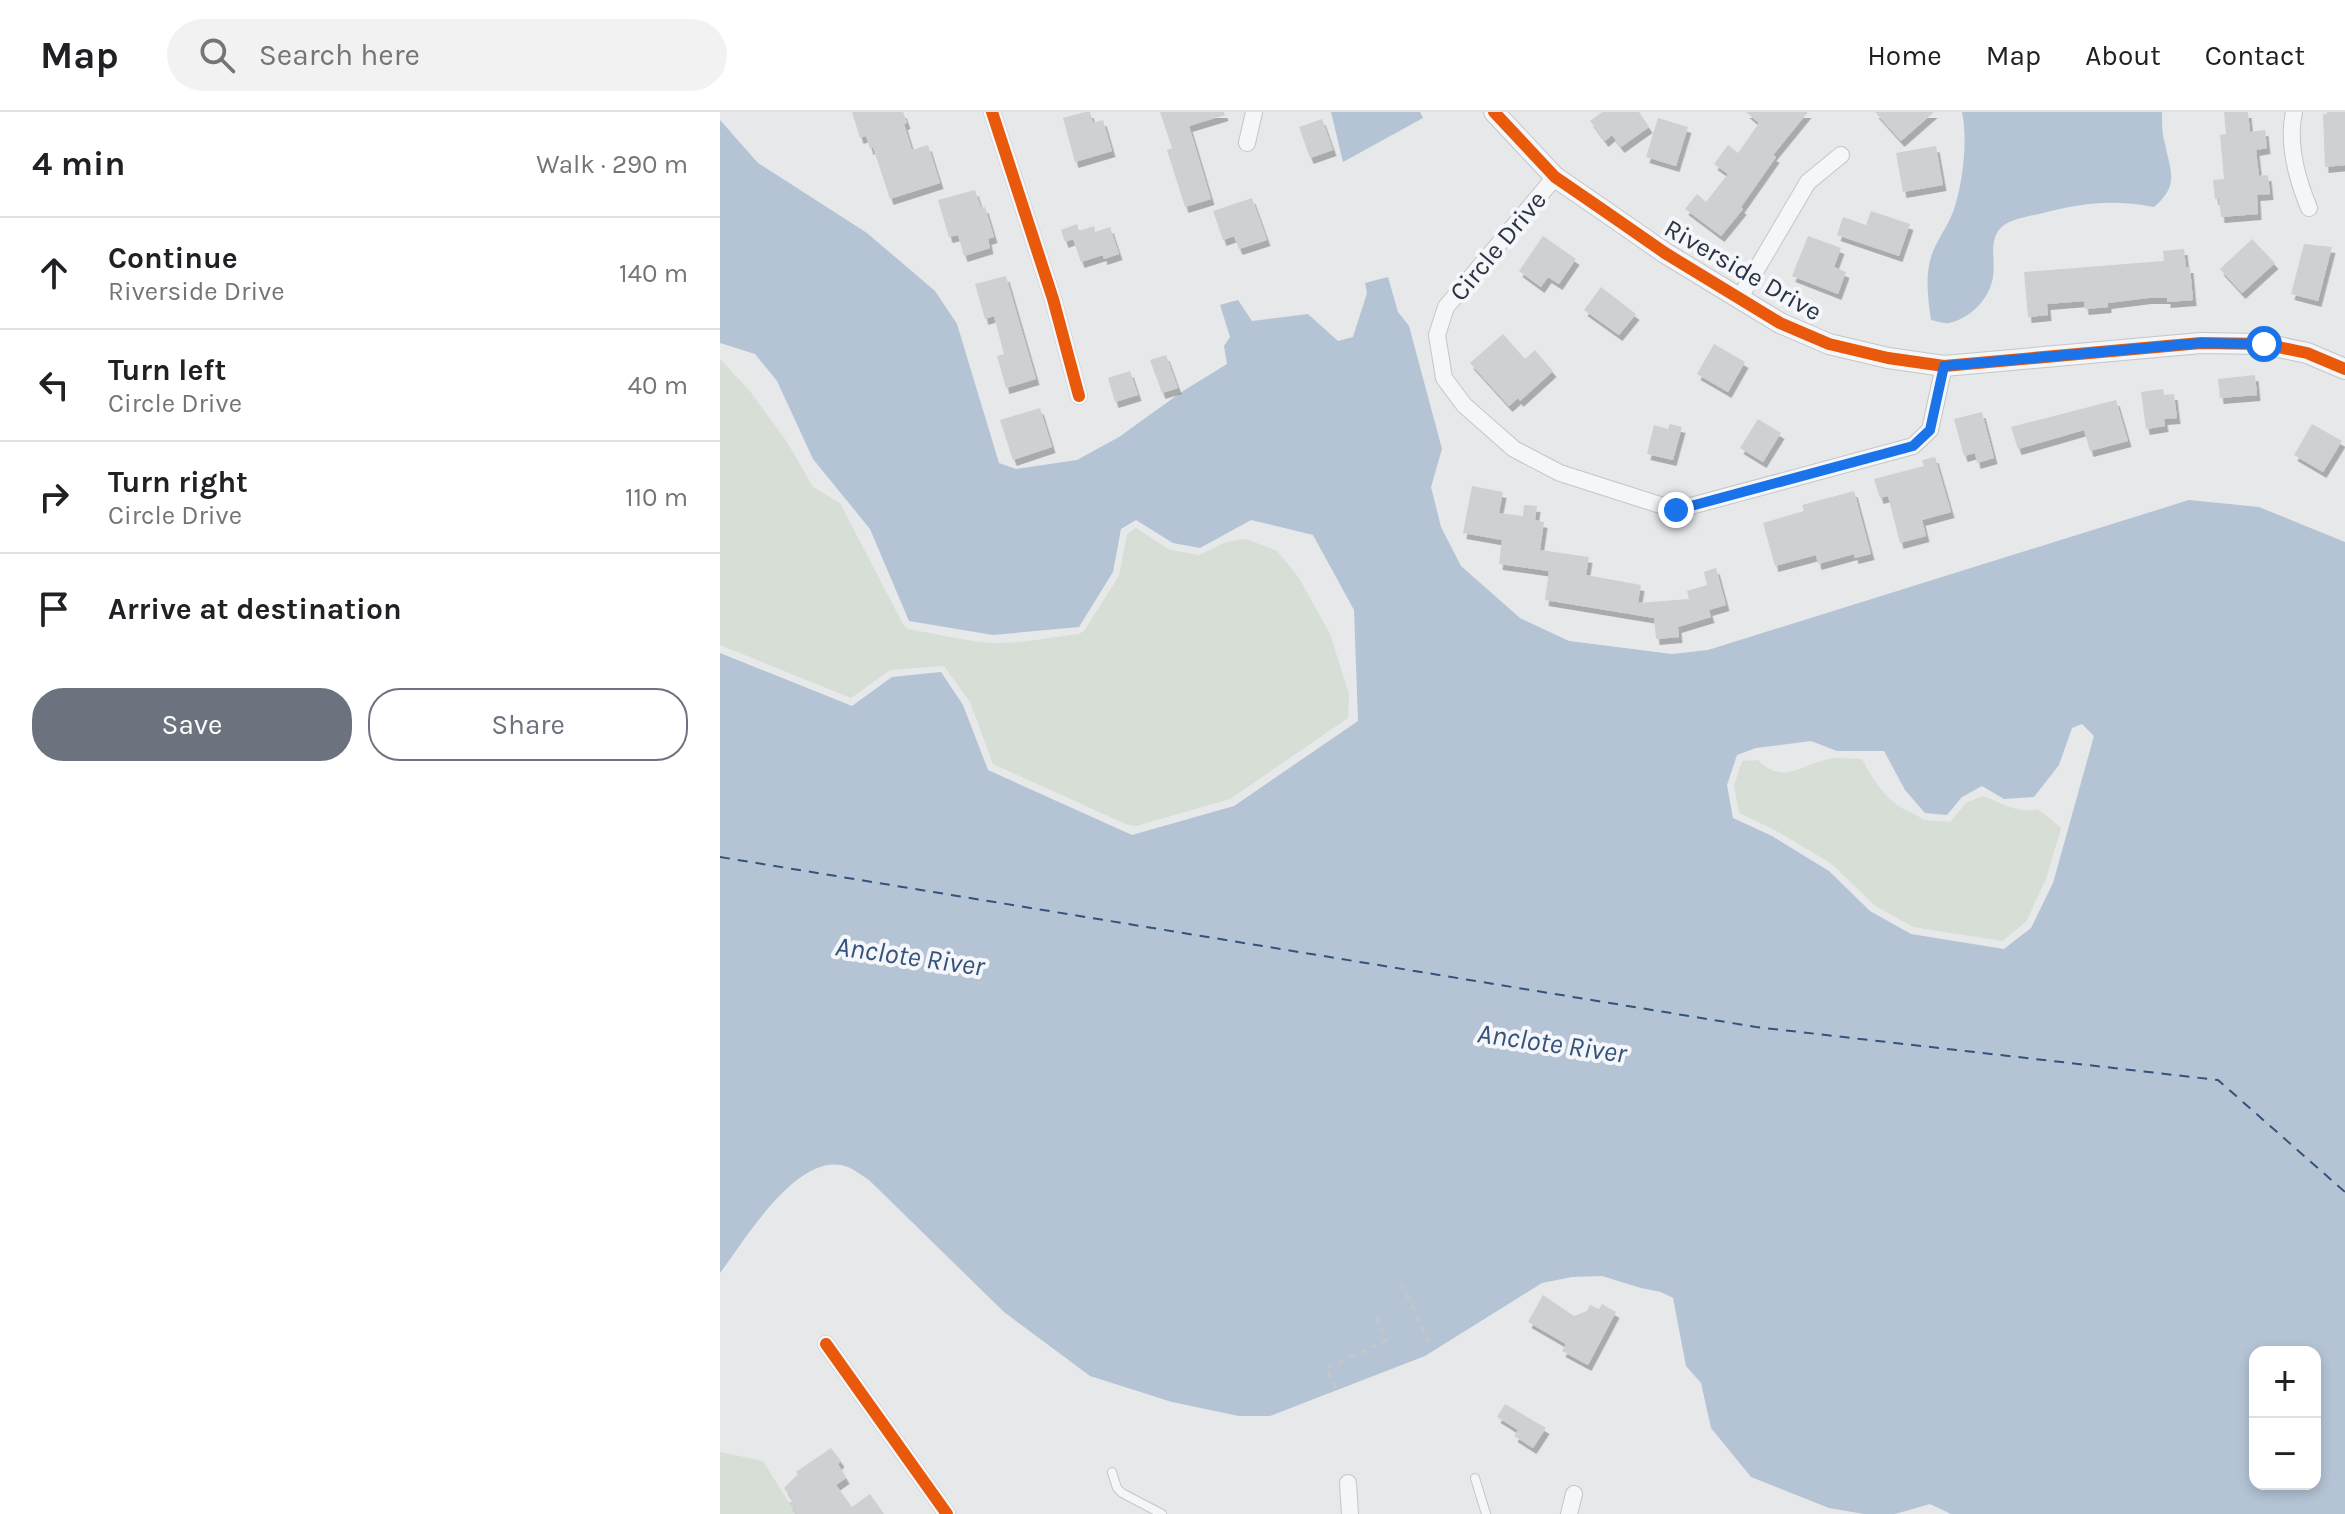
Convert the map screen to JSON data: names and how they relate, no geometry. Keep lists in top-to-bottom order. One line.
{"streets":{"street":["Circle Drive","Riverside Drive"]},"crossings":[["Circle Drive","Riverside Drive"]],"water":["Anclote River"],"page":{"header":"Map","search":"Search here","nav":["Home","Map","About","Contact"],"heading":["4 min","Walk · 290 m"],"list":[["Continue","Riverside Drive","140 m"],["Turn left","Circle Drive","40 m"],["Turn right","Circle Drive","110 m"],"Arrive at destination"],"buttons":["Save","Share"],"map_buttons":["+","−"]}}
